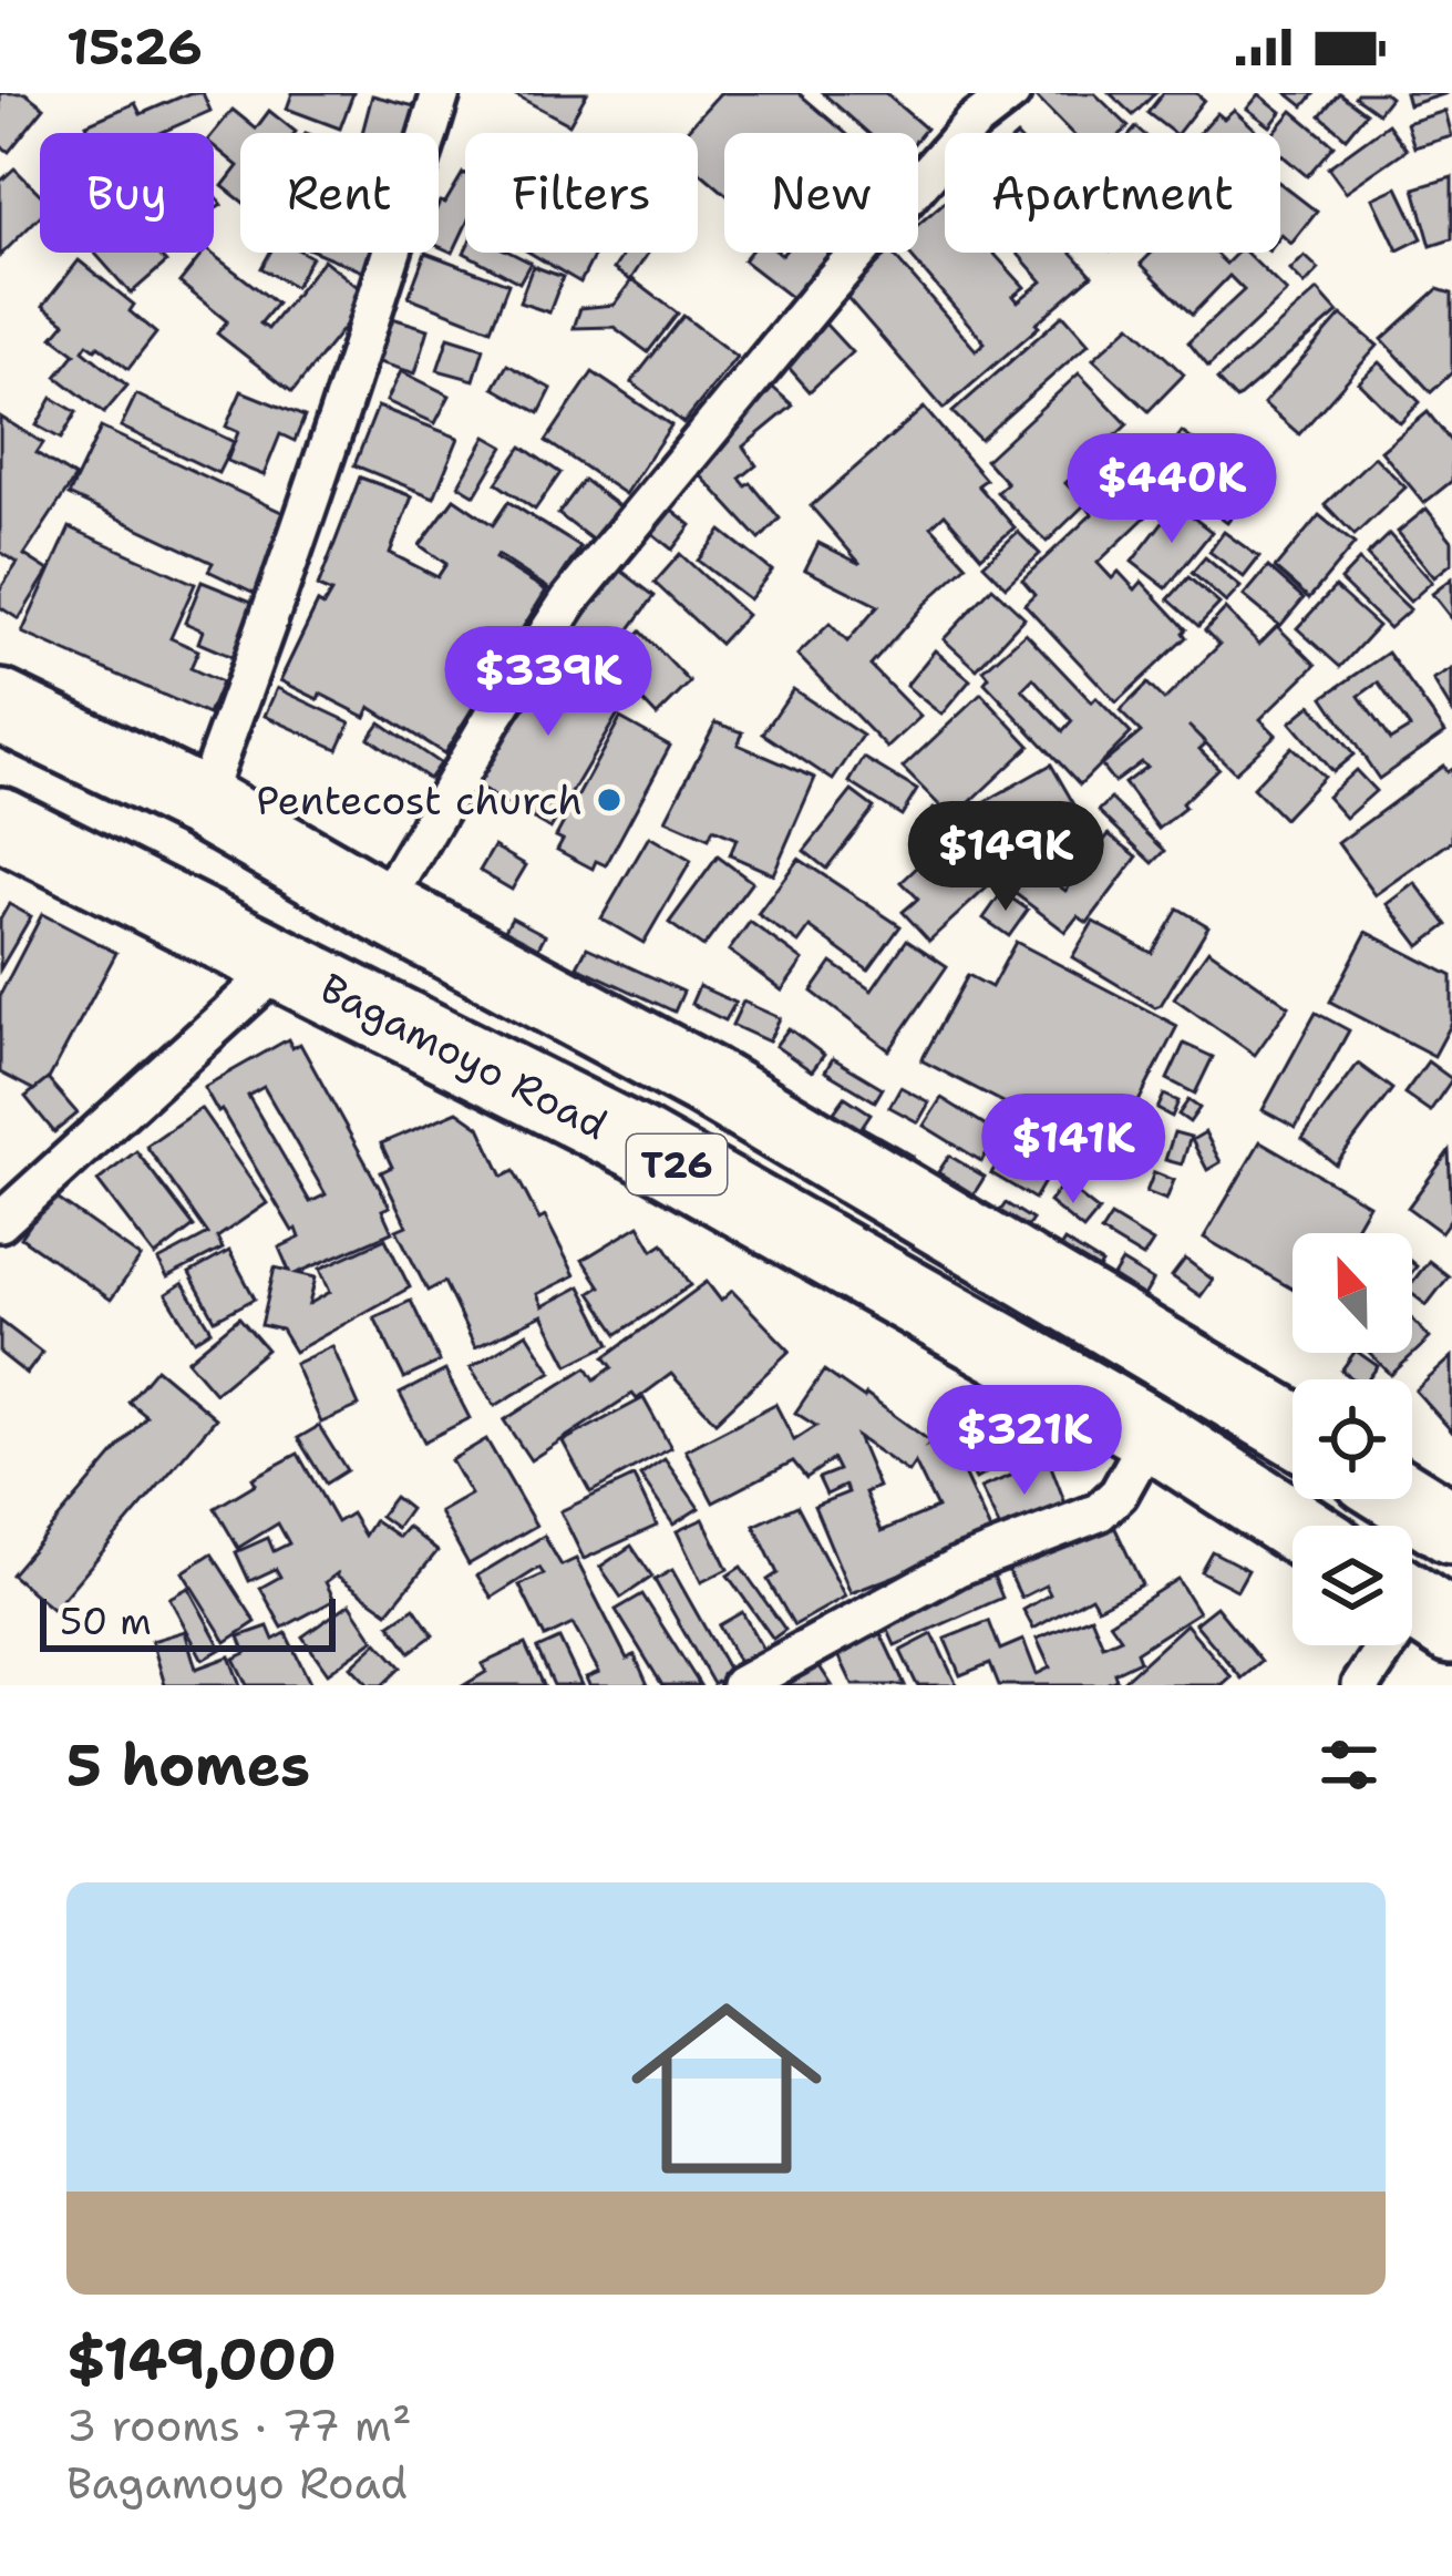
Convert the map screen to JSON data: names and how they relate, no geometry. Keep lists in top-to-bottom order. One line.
{"streets":{"highway":["Bagamoyo Road","T26"]},"places":["Pentecost church"],"scale_bar":"50 m","north":"top","page":{"status":"15:26","chip":["Buy","Rent","Filters","New","Apartment"],"price":["$440K","$339K","$149K","$141K","$321K"],"scale":"50 m","heading":"5 homes","list":[{"name":"$149,000","note":"3 rooms · 77 m² · Bagamoyo Road"}]}}
